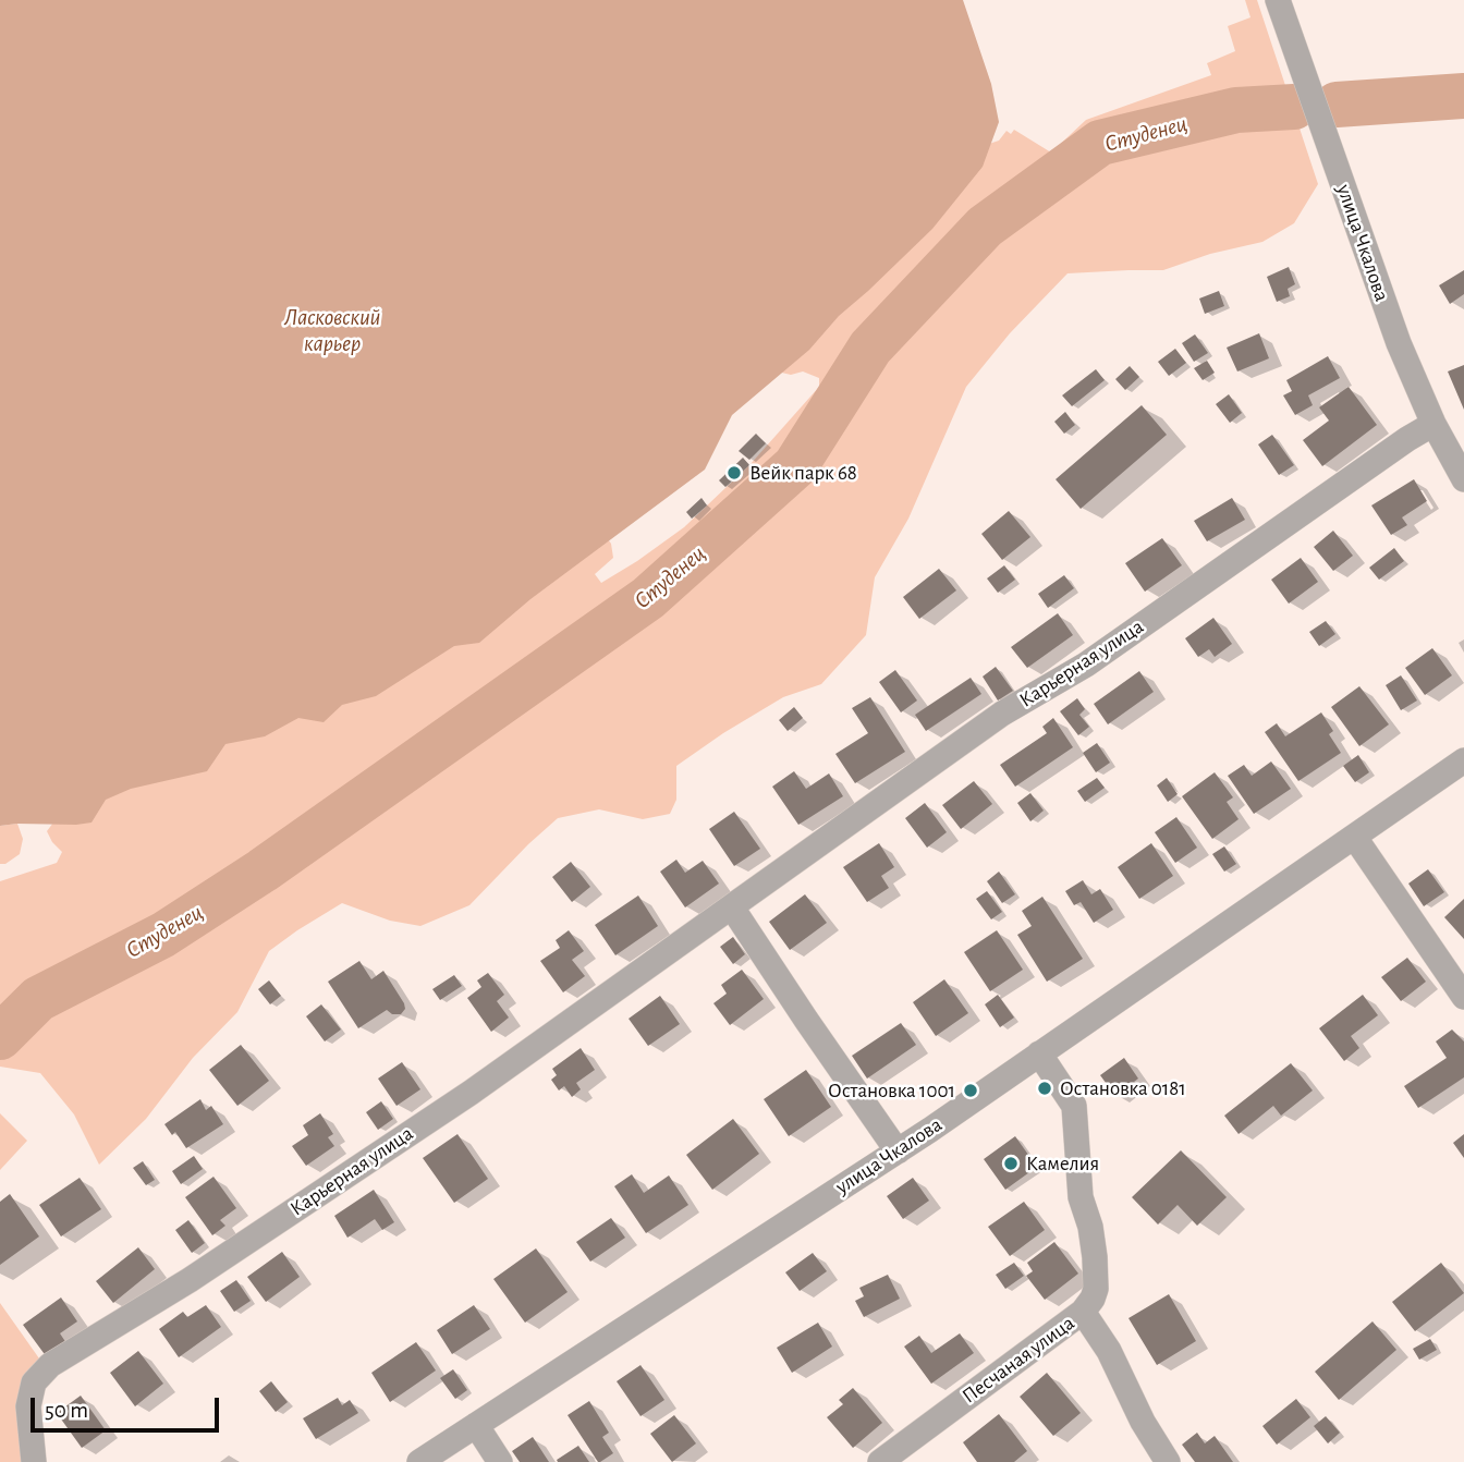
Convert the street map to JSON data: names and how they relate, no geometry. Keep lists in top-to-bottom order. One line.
{"streets":{"street":["улица Чкалова","Карьерная улица","Песчаная улица"]},"crossings":[["улица Чкалова","Карьерная улица"],["улица Чкалова","Песчаная улица"]],"water":["Студенец","Ласковский карьер"],"places":["Вейк парк 68","Остановка 0181","Остановка 1001","Камелия"],"scale_bar":"50 m"}
